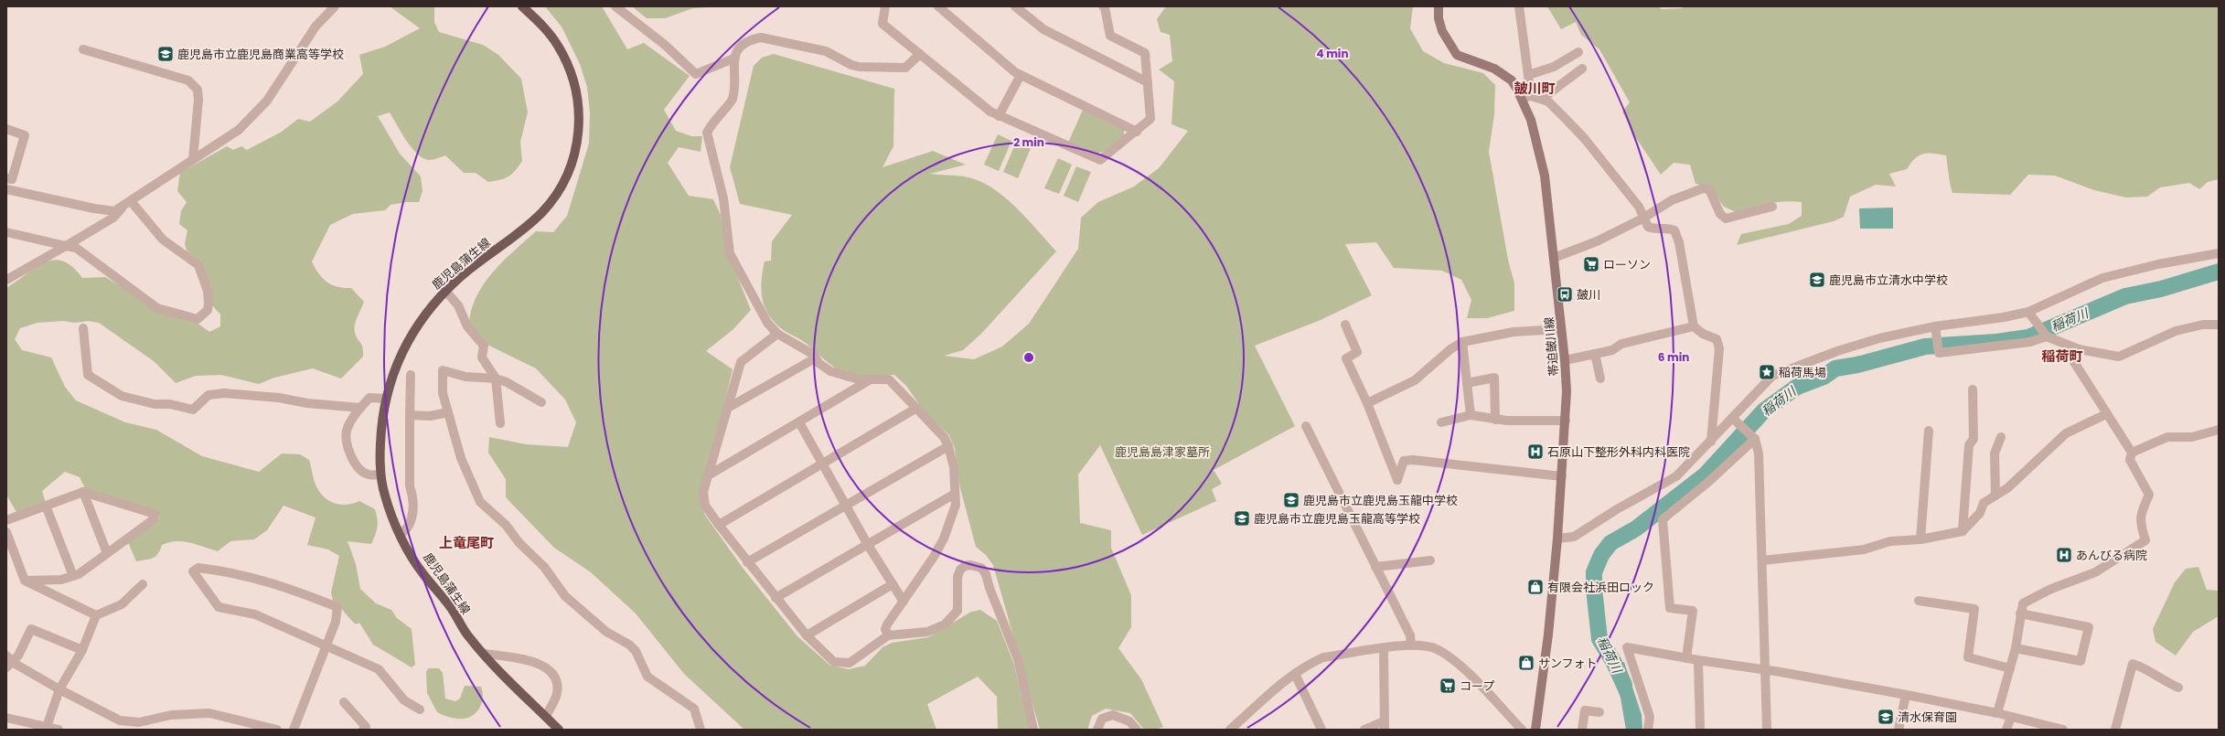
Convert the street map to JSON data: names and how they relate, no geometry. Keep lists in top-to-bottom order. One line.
{"streets":{"main road":["鹿児島蒲生線"],"street":["帯迫皷川線"]},"districts":["皷川町","稲荷町","上竜尾町"],"water":["稲荷川"],"parks":["鹿児島島津家墓所"],"places":{"school or university":["鹿児島市立鹿児島商業高等学校","鹿児島市立清水中学校","鹿児島市立鹿児島玉龍中学校","鹿児島市立鹿児島玉龍高等学校","清水保育園"],"supermarket":["ローソン","コープ"],"bus stop":["皷川"],"place":["稲荷馬場"],"hospital":["石原山下整形外科内科医院","あんびる病院"],"shop":["有限会社浜田ロック","サンフォト"]},"rings":["4 min","2 min","6 min"]}
